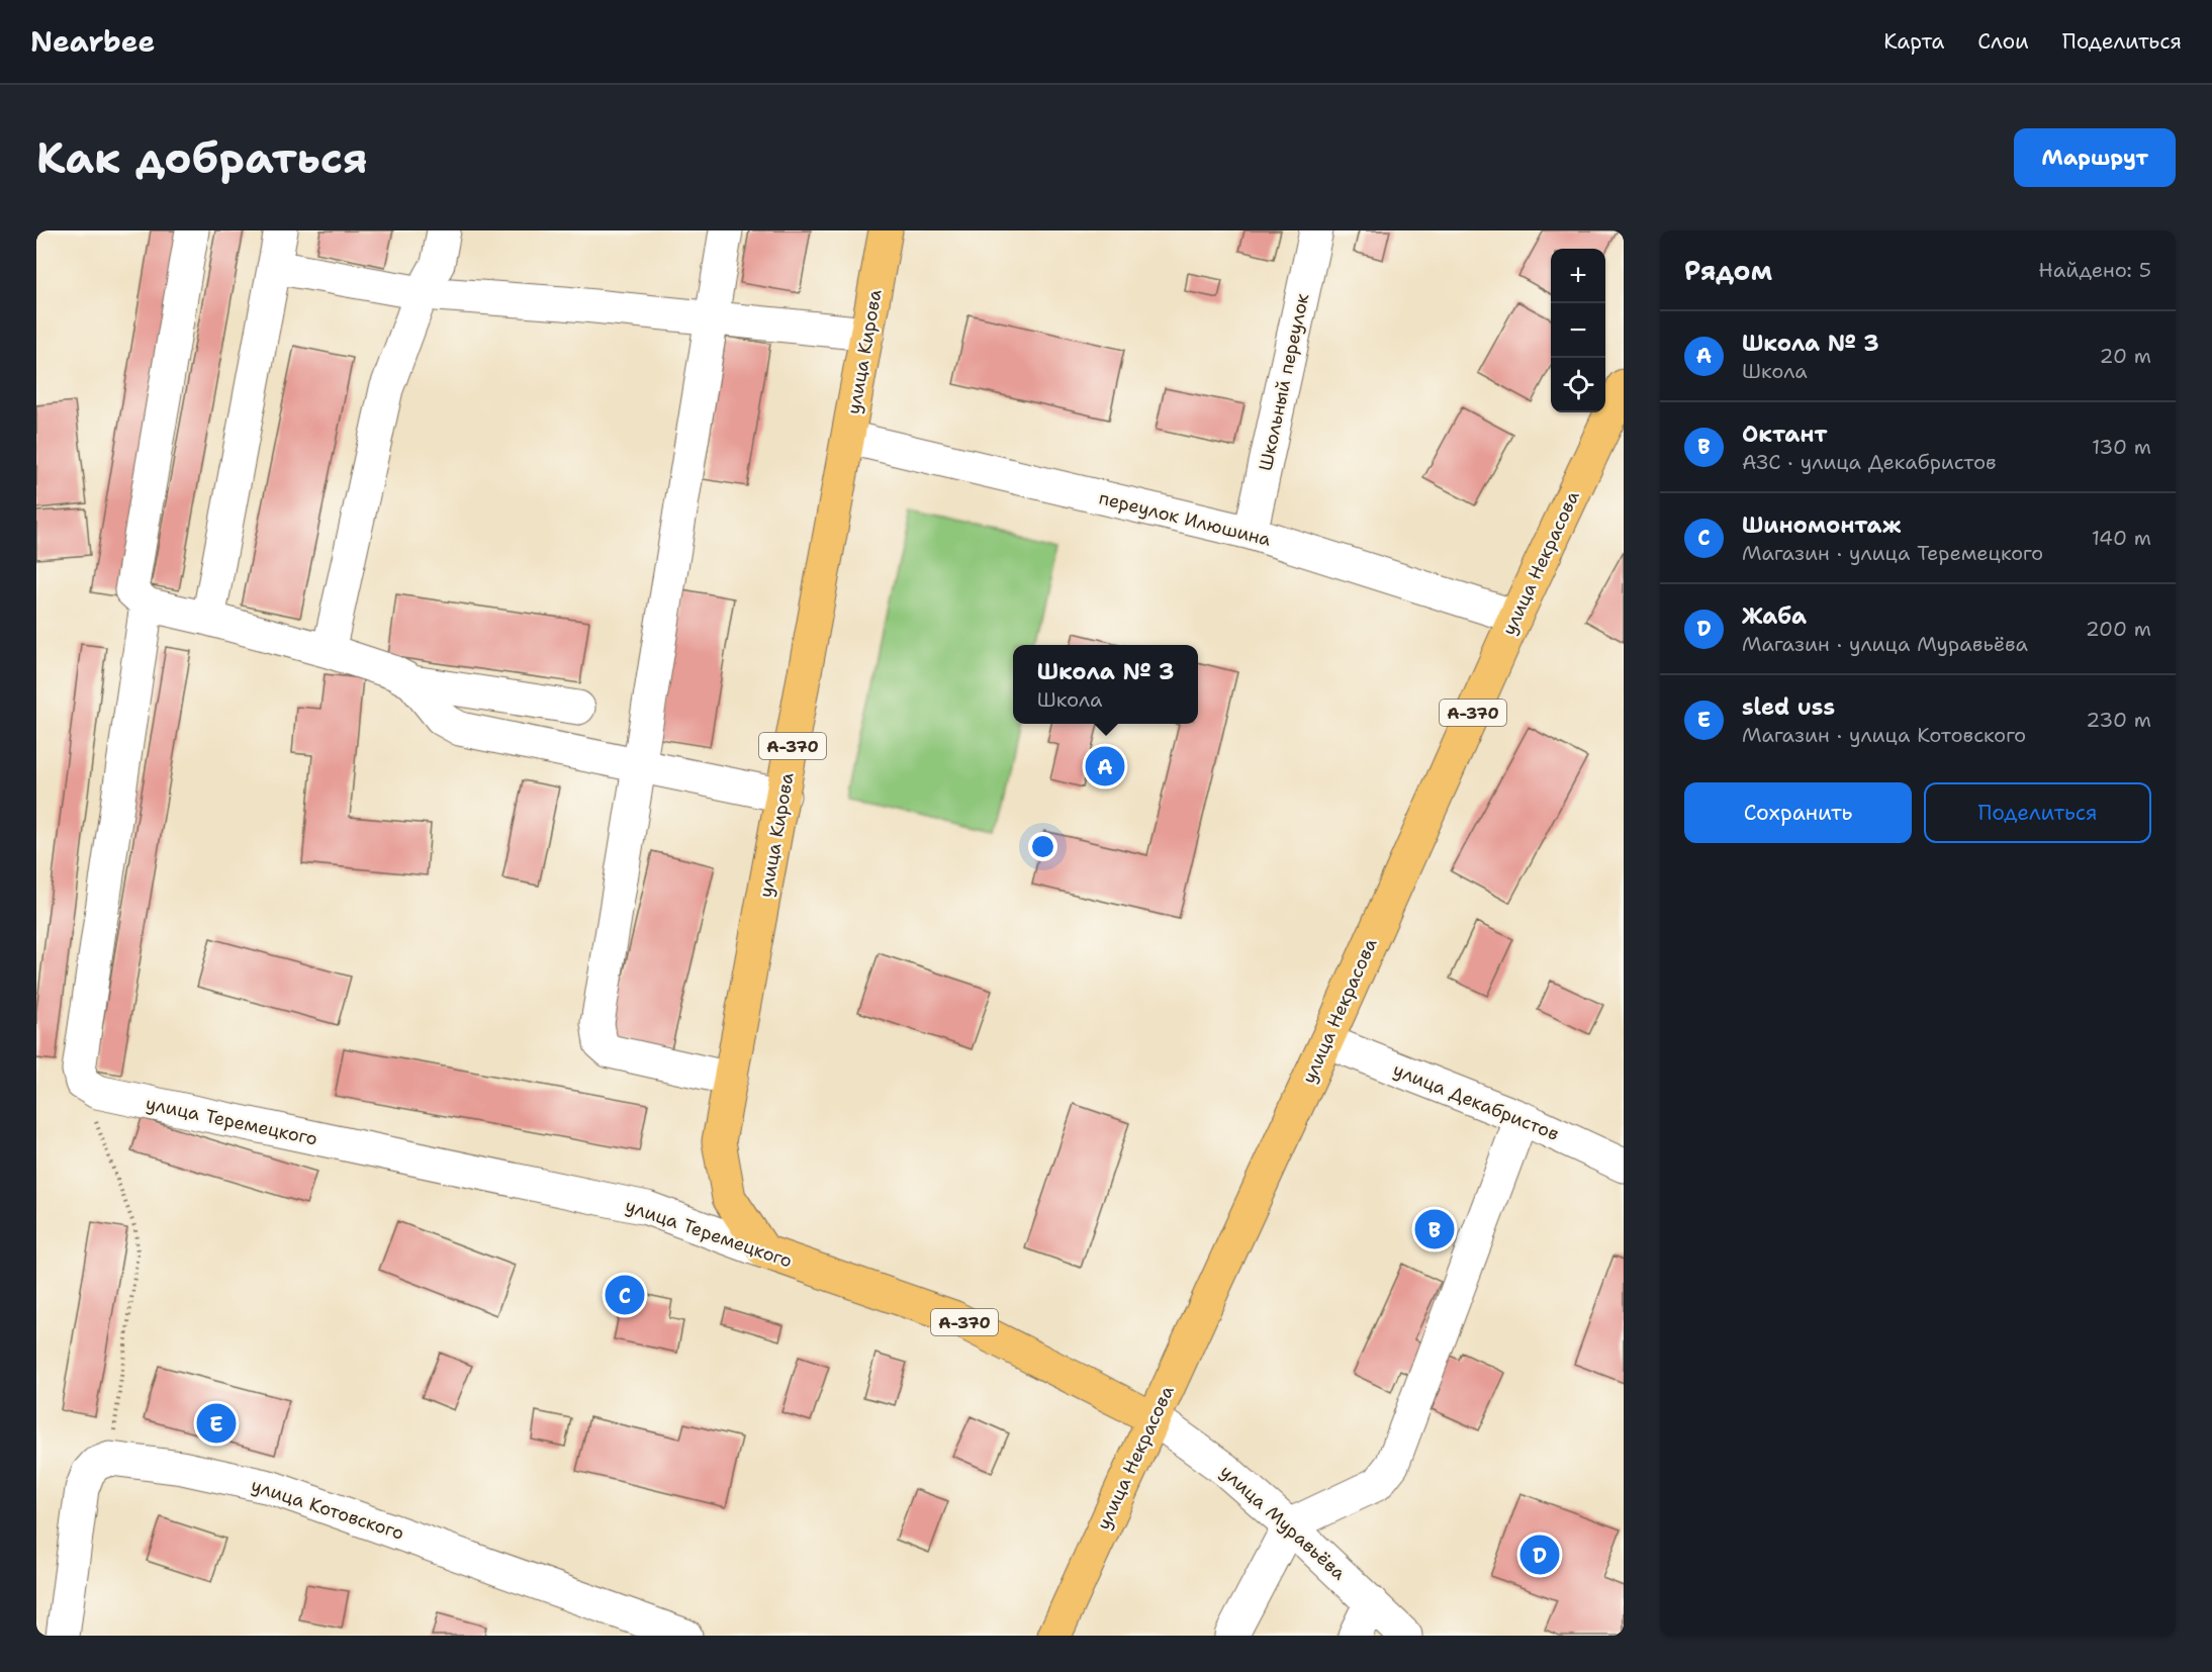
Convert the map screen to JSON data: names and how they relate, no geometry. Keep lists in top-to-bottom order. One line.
{"streets":{"highway":["улица Кирова","улица Некрасова","А-370","улица Теремецкого"],"street":["Школьный переулок","переулок Илюшина","улица Декабристов","улица Котовского","улица Муравьёва"]},"crossings":[["улица Кирова","переулок Илюшина"],["улица Кирова","улица Теремецкого"],["Школьный переулок","переулок Илюшина"],["переулок Илюшина","улица Некрасова"],["улица Некрасова","улица Декабристов"],["улица Некрасова","улица Теремецкого"],["улица Некрасова","улица Муравьёва"],["улица Теремецкого","улица Муравьёва"]],"page":{"header":"Nearbee","nav":["Карта","Слои","Поделиться"],"buttons":["Маршрут",["Сохранить","Поделиться"]],"title":"Как добраться","heading":["Рядом","Найдено: 5"],"map_buttons":["+","−"],"list":[{"mark":"A","name":"Школа № 3","note":"Школа","value":"20 m"},{"mark":"B","name":"Октант","note":"АЗС · улица Декабристов","value":"130 m"},{"mark":"C","name":"Шиномонтаж","note":"Магазин · улица Теремецкого","value":"140 m"},{"mark":"D","name":"Жаба","note":"Магазин · улица Муравьёва","value":"200 m"},{"mark":"E","name":"sled uss","note":"Магазин · улица Котовского","value":"230 m"}],"popup":["Школа № 3","Школа"],"pins":["A","B","C","E","D"]}}
